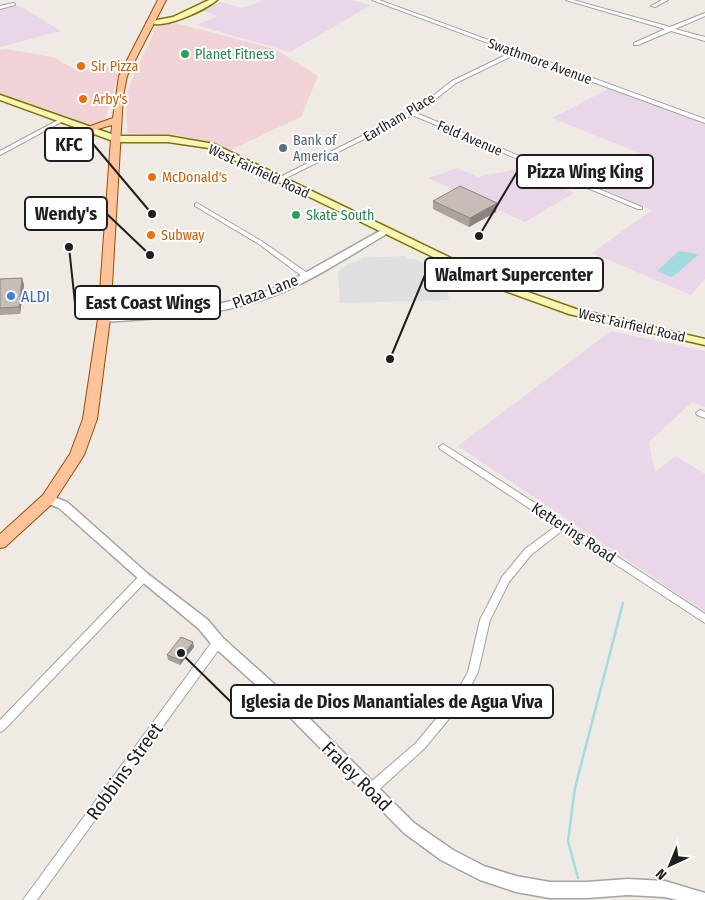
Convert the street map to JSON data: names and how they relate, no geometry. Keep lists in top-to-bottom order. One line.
{"streets":{"main road":["West Fairfield Road"],"street":["Swathmore Avenue","Earlham Place","Feld Avenue","Plaza Lane","Kettering Road","Robbins Street","Fraley Road"]},"crossings":[["Swathmore Avenue","Earlham Place"],["Earlham Place","Feld Avenue"],["Earlham Place","West Fairfield Road"],["West Fairfield Road","Plaza Lane"],["Robbins Street","Fraley Road"]],"places":["Planet Fitness","Sir Pizza","Arby's","Bank of America","McDonald's","KFC","Skate South","Subway","Pizza Wing King","East Coast Wings","Wendy's","ALDI","Walmart Supercenter","Iglesia de Dios Manantiales de Agua Viva"],"north":"bottom left"}
